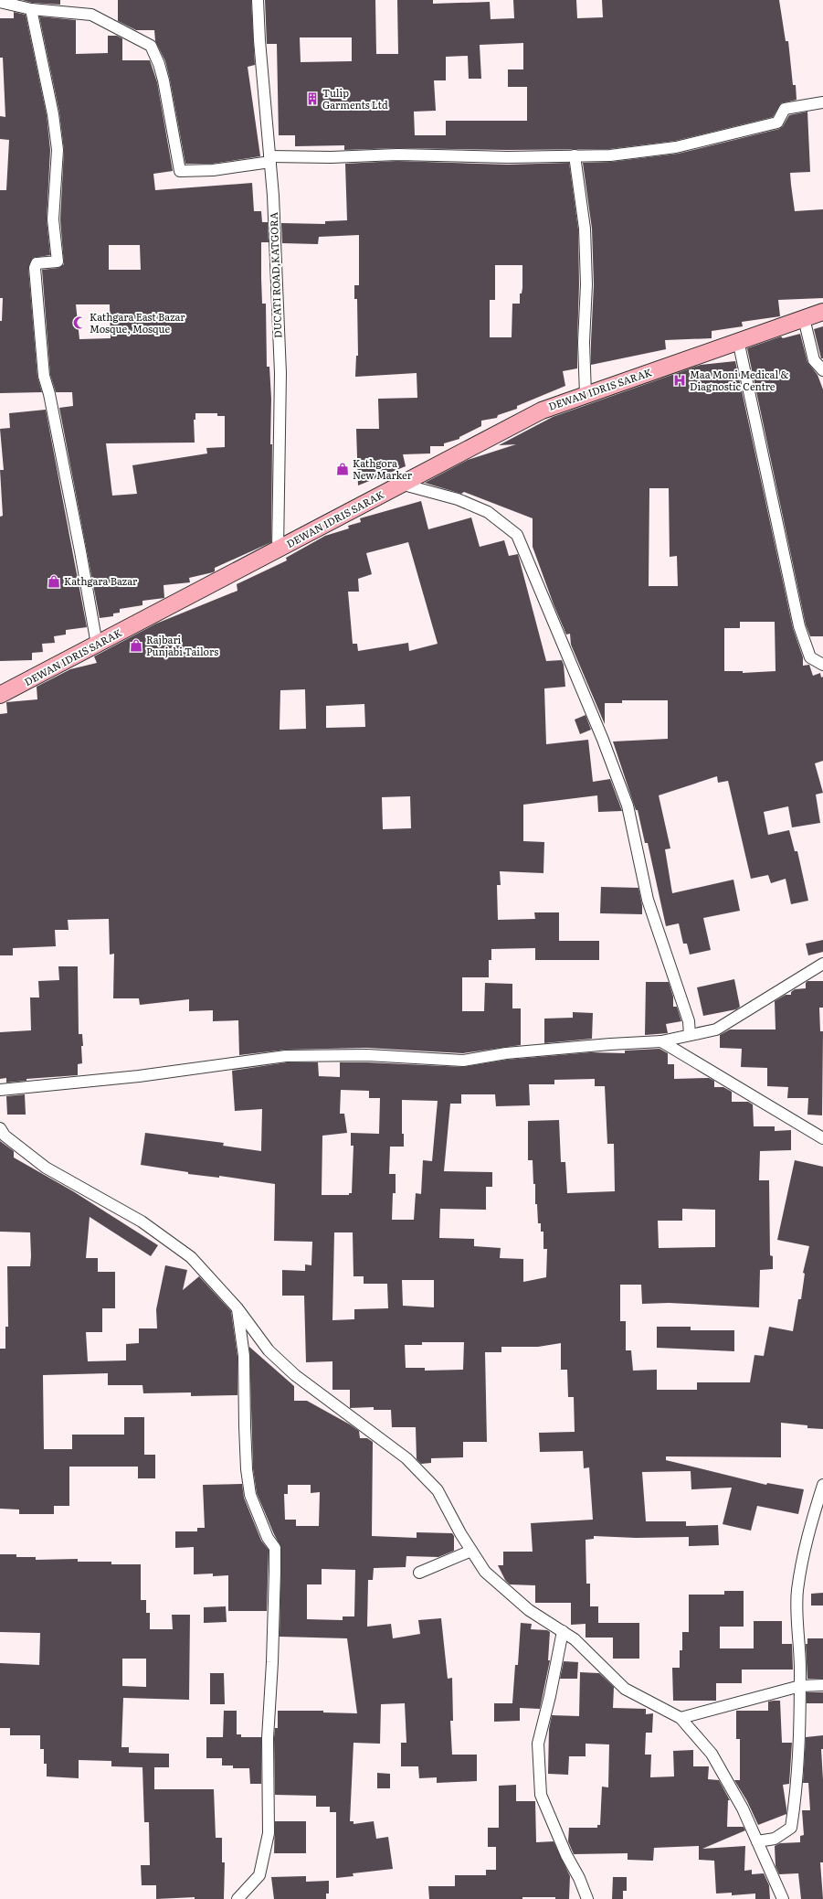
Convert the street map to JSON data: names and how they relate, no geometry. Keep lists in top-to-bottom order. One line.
{"streets":{"main road":["DEWAN IDRIS SARAK"],"street":["DUCATI ROAD,KATGORA"]},"crossings":[["DUCATI ROAD,KATGORA","DEWAN IDRIS SARAK"]],"places":{"building":["Tulip Garments Ltd"],"mosque":["Kathgara East Bazar Mosque, Mosque"],"hospital":["Maa Moni Medical & Diagnostic Centre"],"shop":["Kathgora New Marker","Kathgara Bazar","Rajbari Punjabi Tailors"]}}
